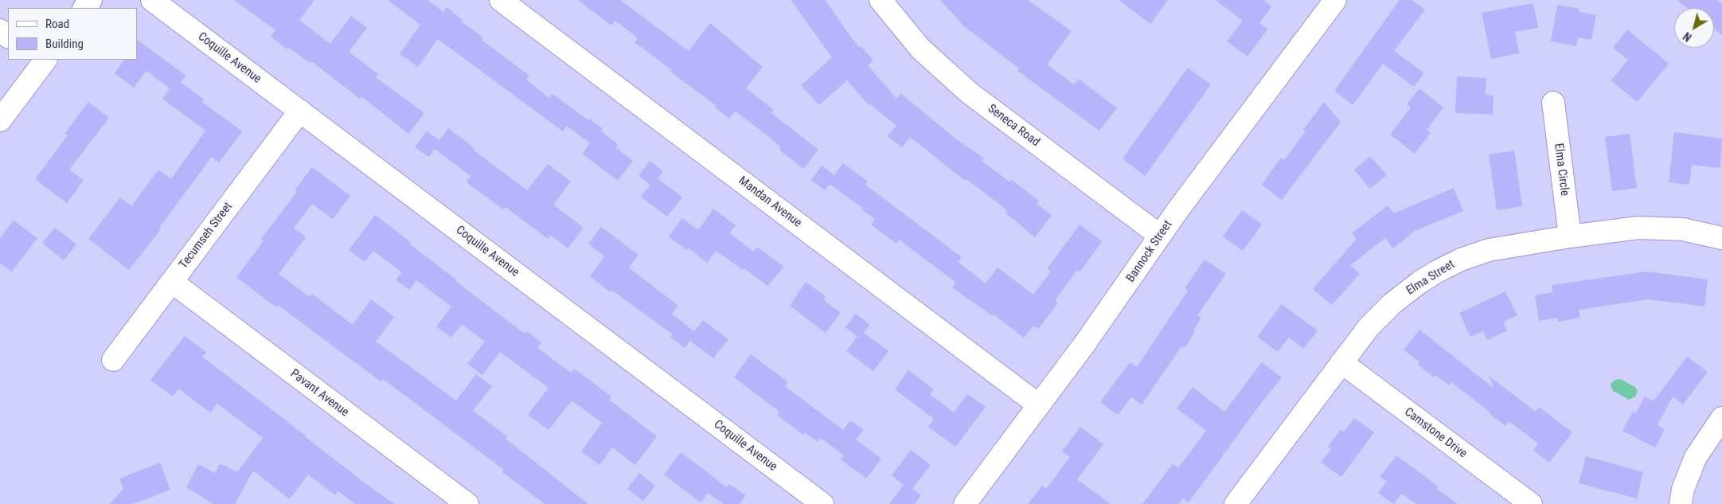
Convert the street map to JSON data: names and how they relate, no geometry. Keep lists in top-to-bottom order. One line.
{"streets":{"street":["Coquille Avenue","Seneca Road","Elma Circle","Mandan Avenue","Tecumseh Street","Bannock Street","Elma Street","Pavant Avenue","Camstone Drive"]},"crossings":[["Coquille Avenue","Tecumseh Street"],["Seneca Road","Bannock Street"],["Elma Circle","Elma Street"],["Mandan Avenue","Bannock Street"],["Tecumseh Street","Pavant Avenue"],["Elma Street","Camstone Drive"]],"legend":["Road","Building"],"north":"bottom left"}
